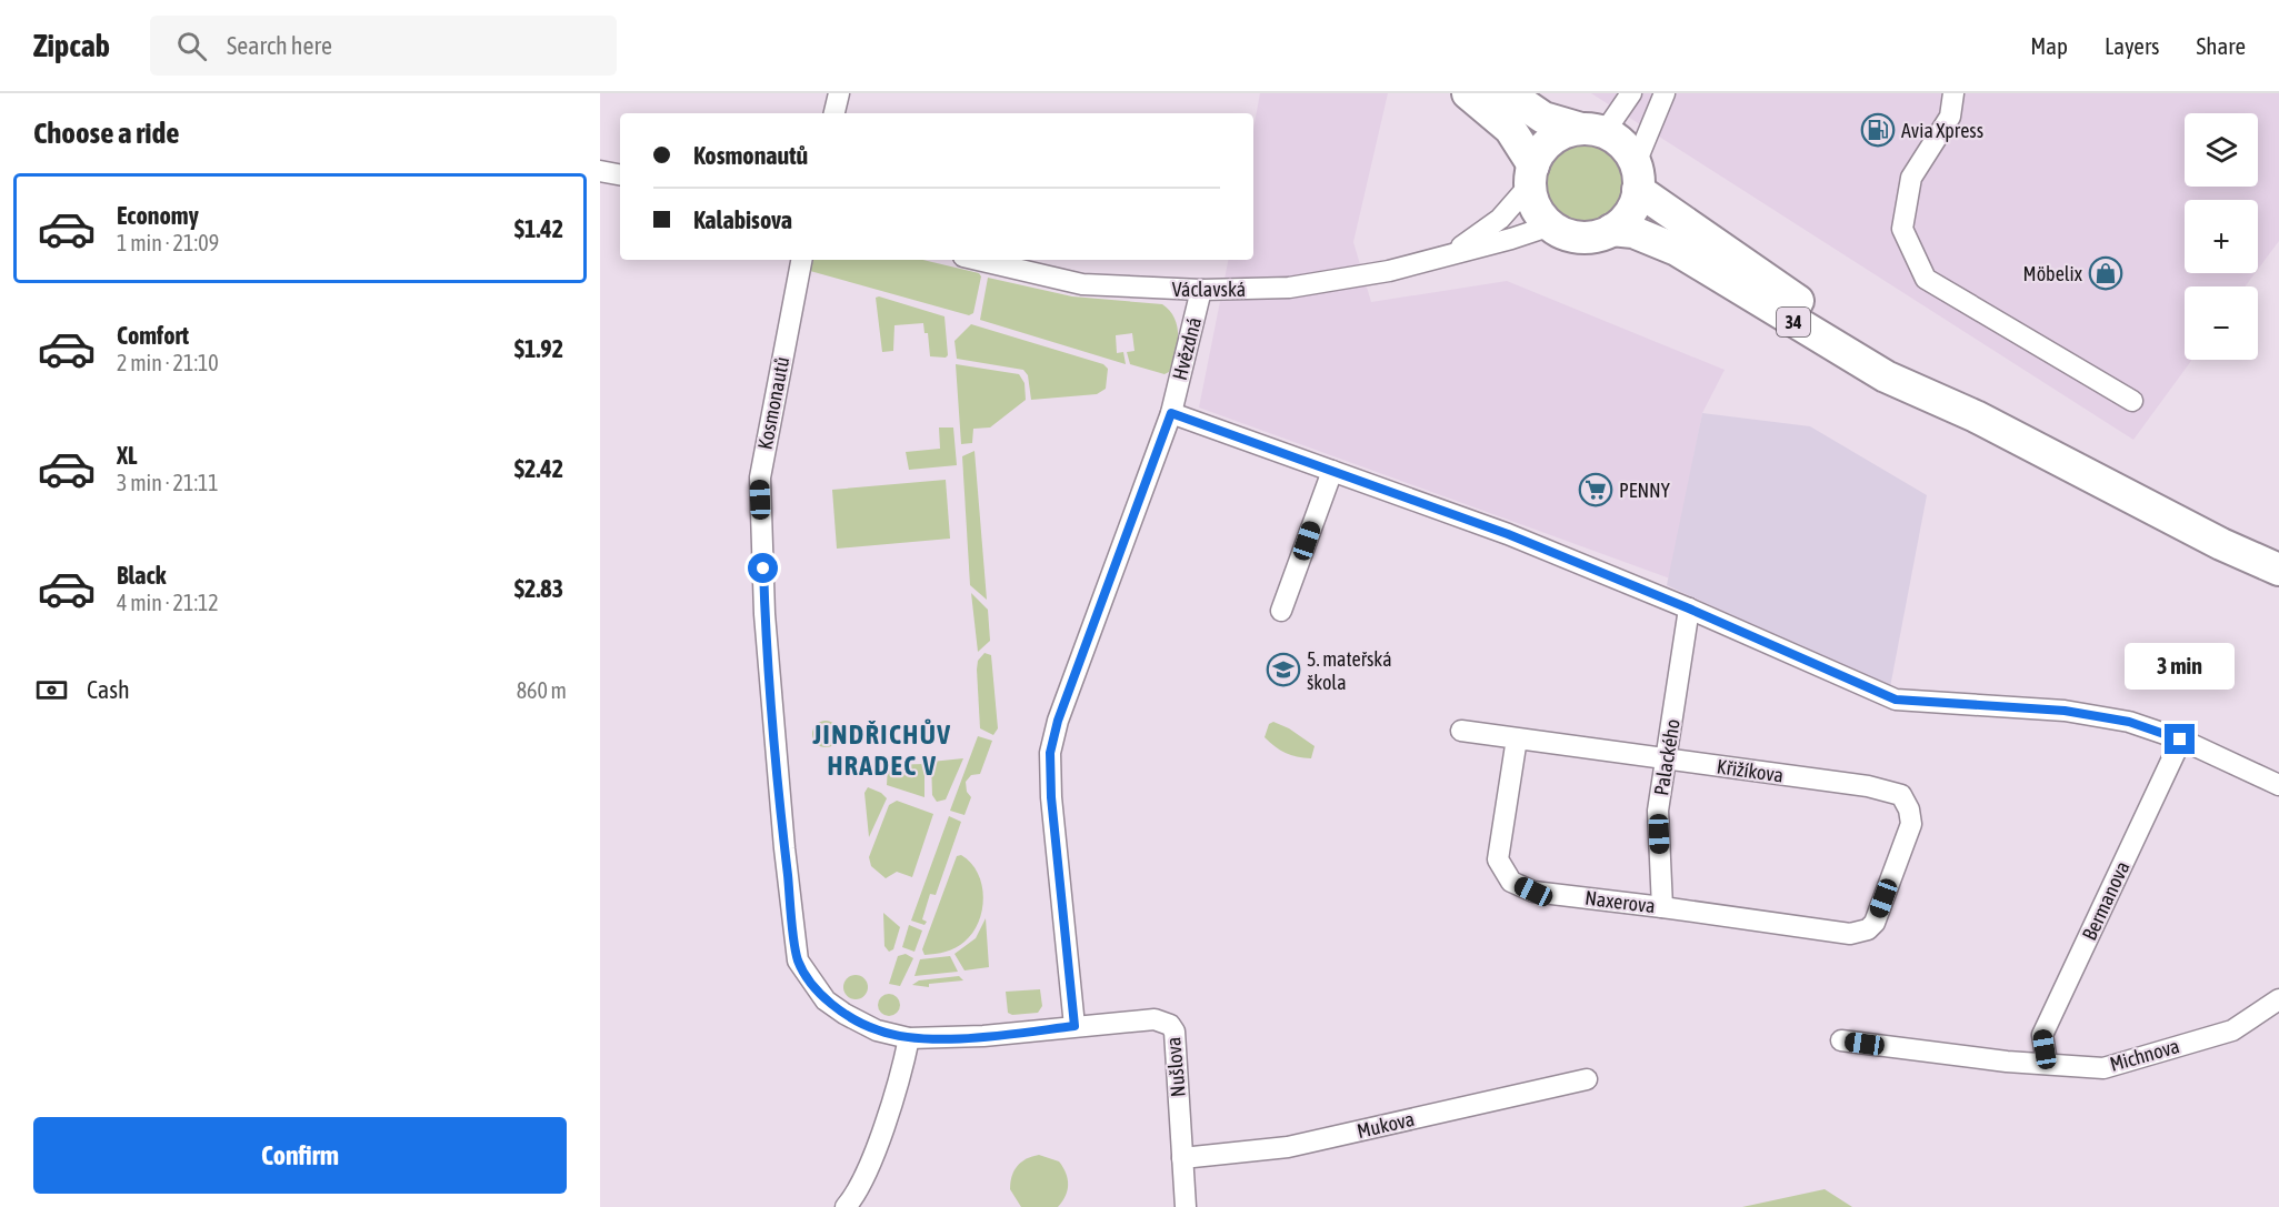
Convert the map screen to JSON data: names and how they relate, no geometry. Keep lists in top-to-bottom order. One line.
{"streets":{"main road":["34"],"street":["Václavská","Hvězdná","Kosmonautů","Palackého","Křižíkova","Bermanova","Naxerova","Michnova","Nušlova","Mukova"]},"crossings":[["Václavská","34"],["Václavská","Hvězdná"],["Hvězdná","Kosmonautů"],["Hvězdná","Nušlova"],["Kosmonautů","Nušlova"],["Palackého","Křižíkova"],["Palackého","Naxerova"],["Křižíkova","Naxerova"],["Bermanova","Michnova"],["Nušlova","Mukova"]],"districts":["JINDŘICHŮV HRADEC V"],"places":{"fuel station":["Avia Xpress"],"shop":["Möbelix"],"supermarket":["PENNY"],"school or university":["5. mateřská škola"]},"page":{"header":"Zipcab","search":"Search here","nav":["Map","Layers","Share"],"heading":"Choose a ride","map_buttons":["+","−"],"banner":["Kosmonautů","Kalabisova"],"list":[{"name":"Economy","note":"1 min · 21:09","value":"$1.42"},{"name":"Comfort","note":"2 min · 21:10","value":"$1.92"},{"name":"XL","note":"3 min · 21:11","value":"$2.42"},{"name":"Black","note":"4 min · 21:12","value":"$2.83"}],"bubble":"3 min","pay":["Cash","860 m"],"buttons":"Confirm"}}
